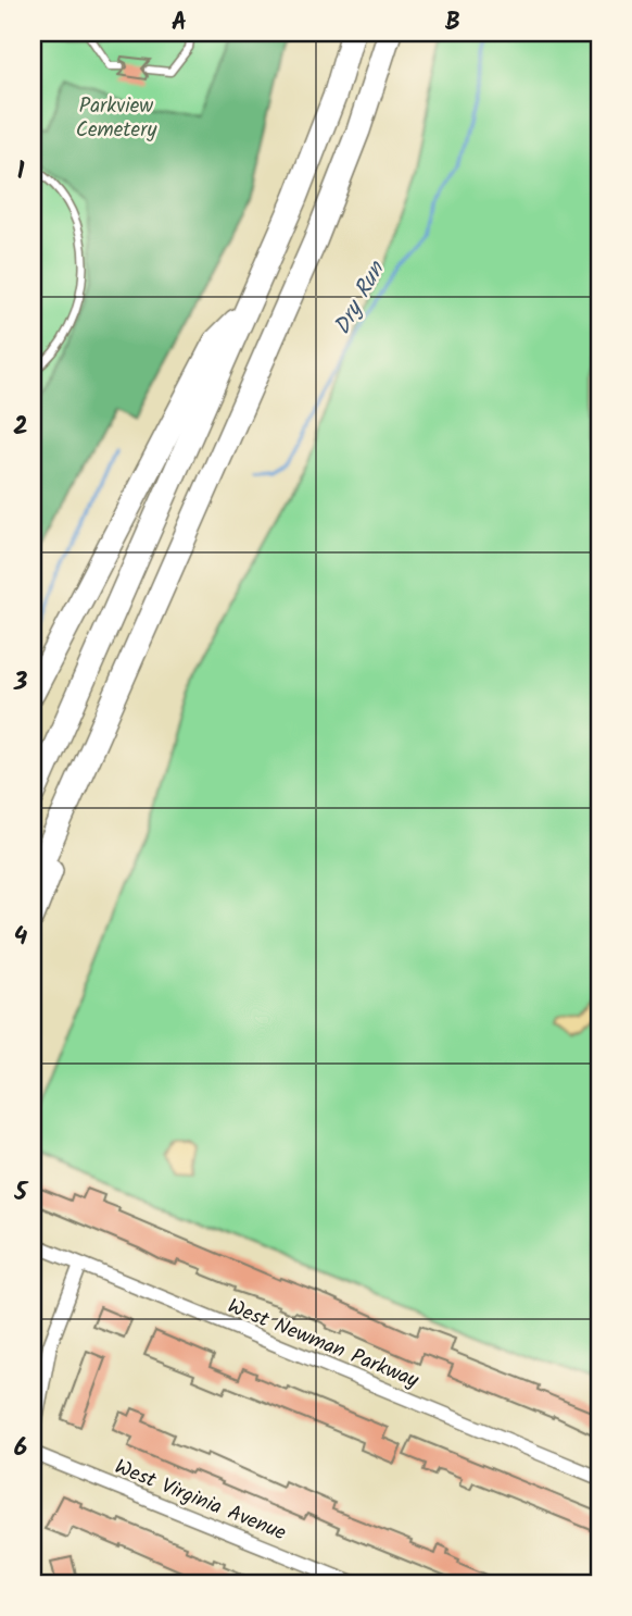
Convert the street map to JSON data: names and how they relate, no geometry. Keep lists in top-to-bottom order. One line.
{"streets":{"street":["West Newman Parkway","West Virginia Avenue"]},"water":["Dry Run"],"parks":["Parkview Cemetery"],"grid":{"columns":["A","B"],"rows":["1","2","3","4","5","6"]}}
